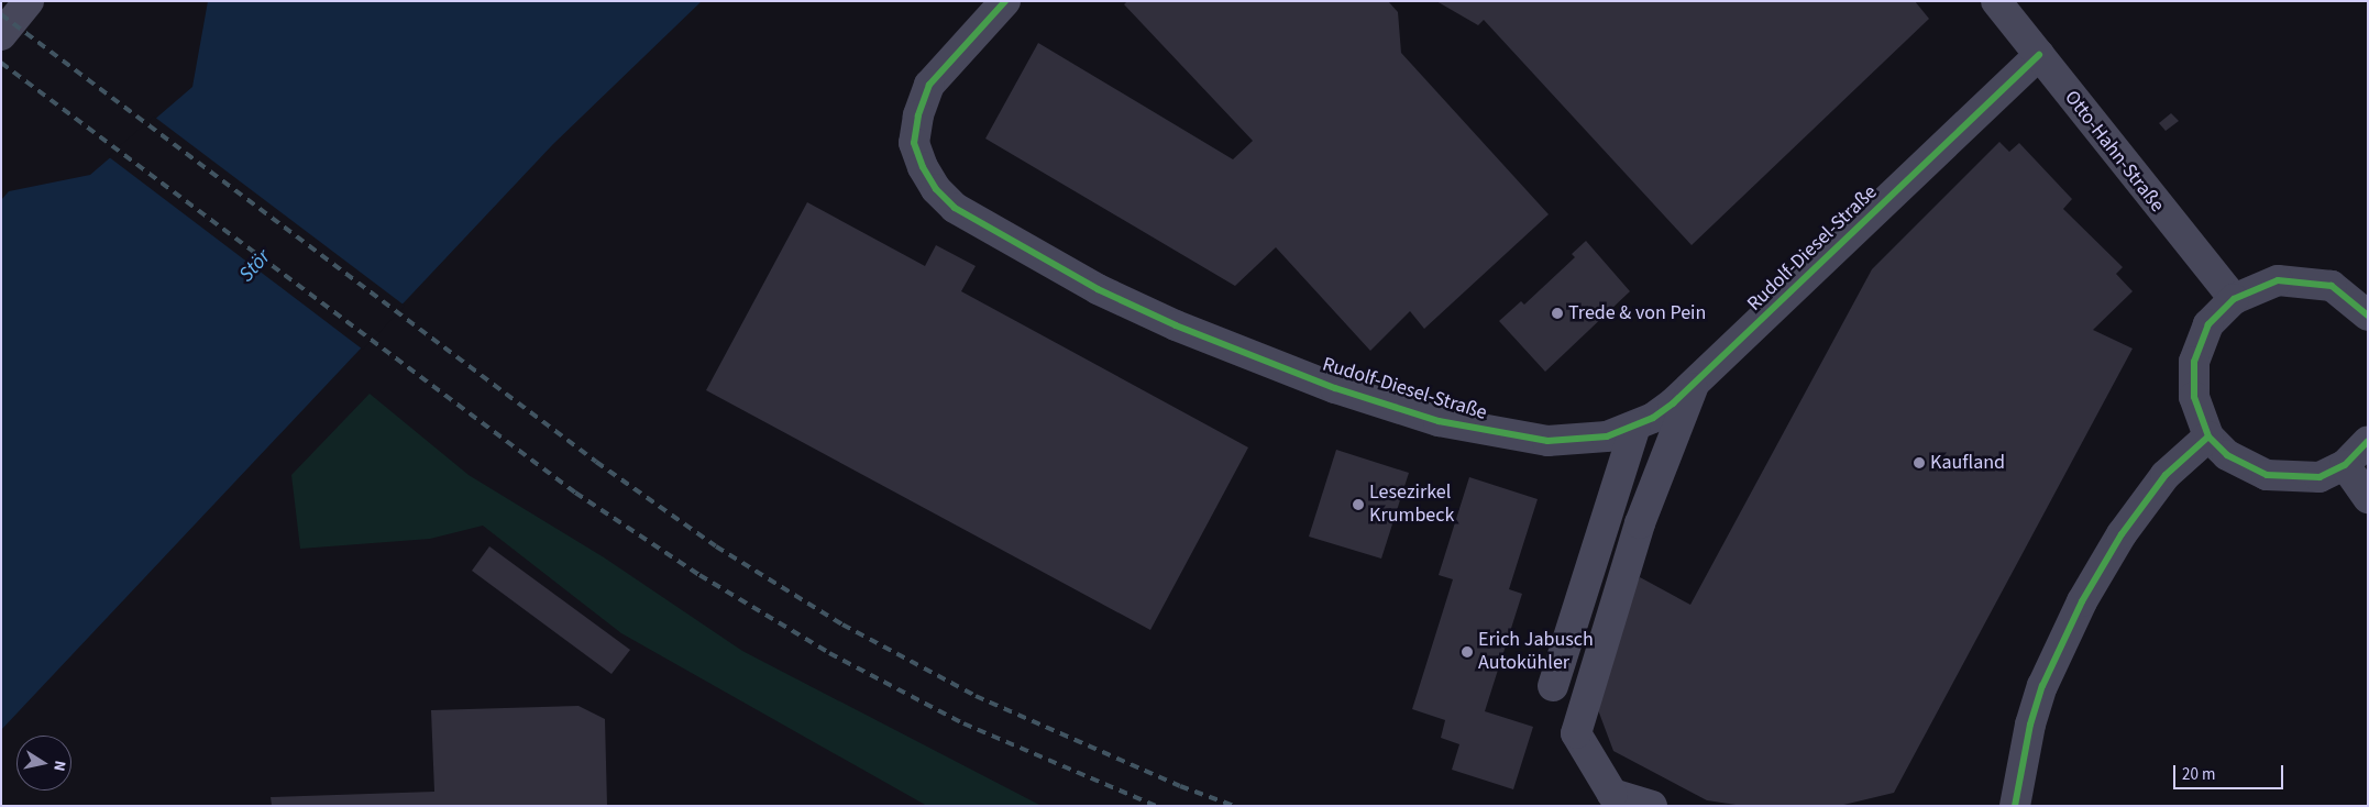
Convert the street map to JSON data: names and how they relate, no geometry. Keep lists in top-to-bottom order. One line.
{"streets":{"street":["Otto-Hahn-Straße","Rudolf-Diesel-Straße"]},"crossings":[["Otto-Hahn-Straße","Rudolf-Diesel-Straße"]],"water":["Stör"],"places":["Trede & von Pein","Kaufland","Lesezirkel Krumbeck","Erich Jabusch Autokühler"],"scale_bar":"20 m","north":"right"}
